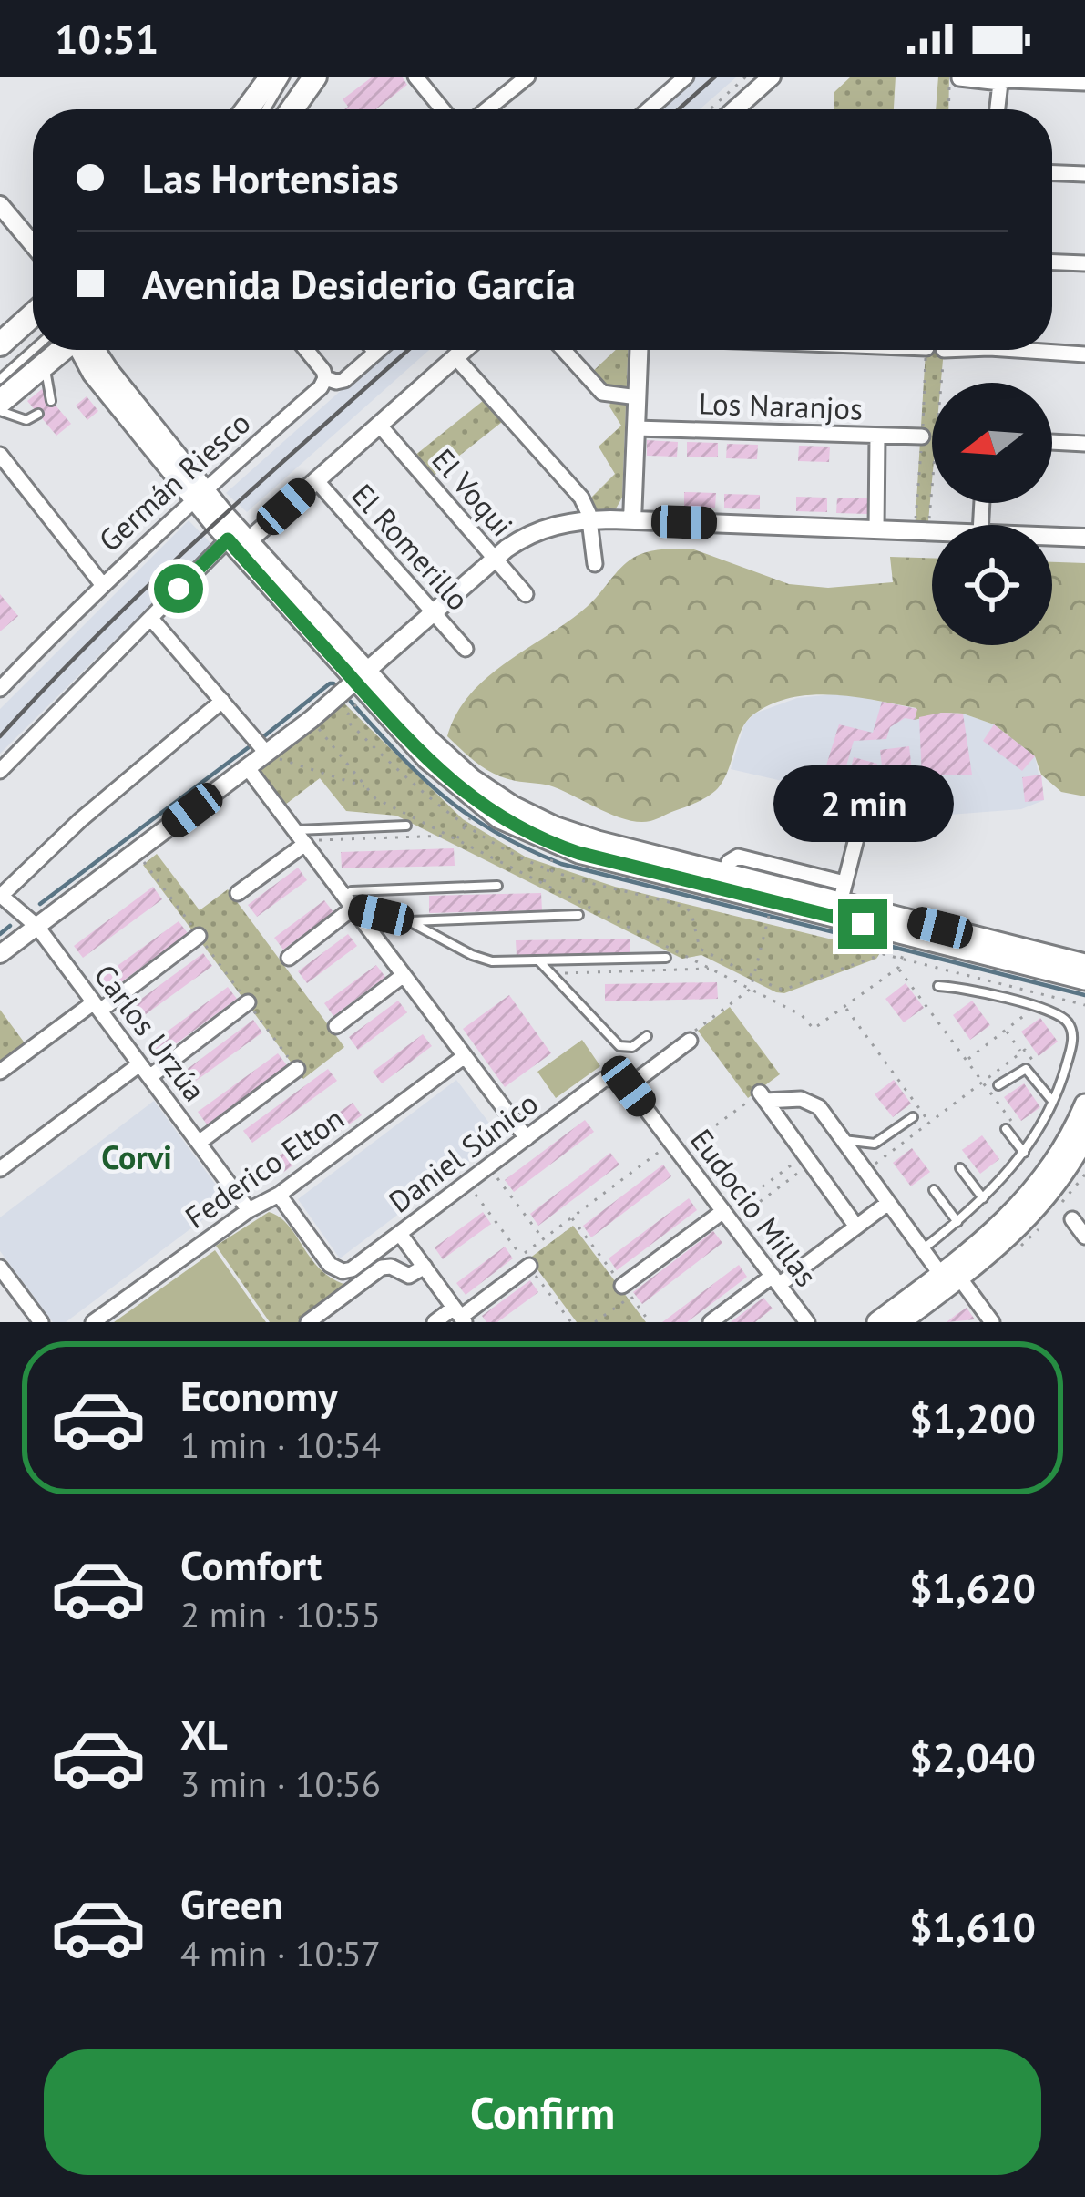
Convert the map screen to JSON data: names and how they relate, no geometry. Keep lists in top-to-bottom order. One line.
{"streets":{"street":["Los Naranjos","Germán Riesco","El Voqui","El Romerillo","Carlos Urzúa","Daniel Súnico","Federico Elton","Eudocio Millas"]},"crossings":[["Carlos Urzúa","Federico Elton"],["Daniel Súnico","Federico Elton"],["Daniel Súnico","Eudocio Millas"]],"districts":["Corvi"],"north":"left","page":{"status":"10:51","banner":["Las Hortensias","Avenida Desiderio García"],"bubble":"2 min","list":[{"name":"Economy","note":"1 min · 10:54","value":"$1,200"},{"name":"Comfort","note":"2 min · 10:55","value":"$1,620"},{"name":"XL","note":"3 min · 10:56","value":"$2,040"},{"name":"Green","note":"4 min · 10:57","value":"$1,610"}],"buttons":"Confirm"}}
